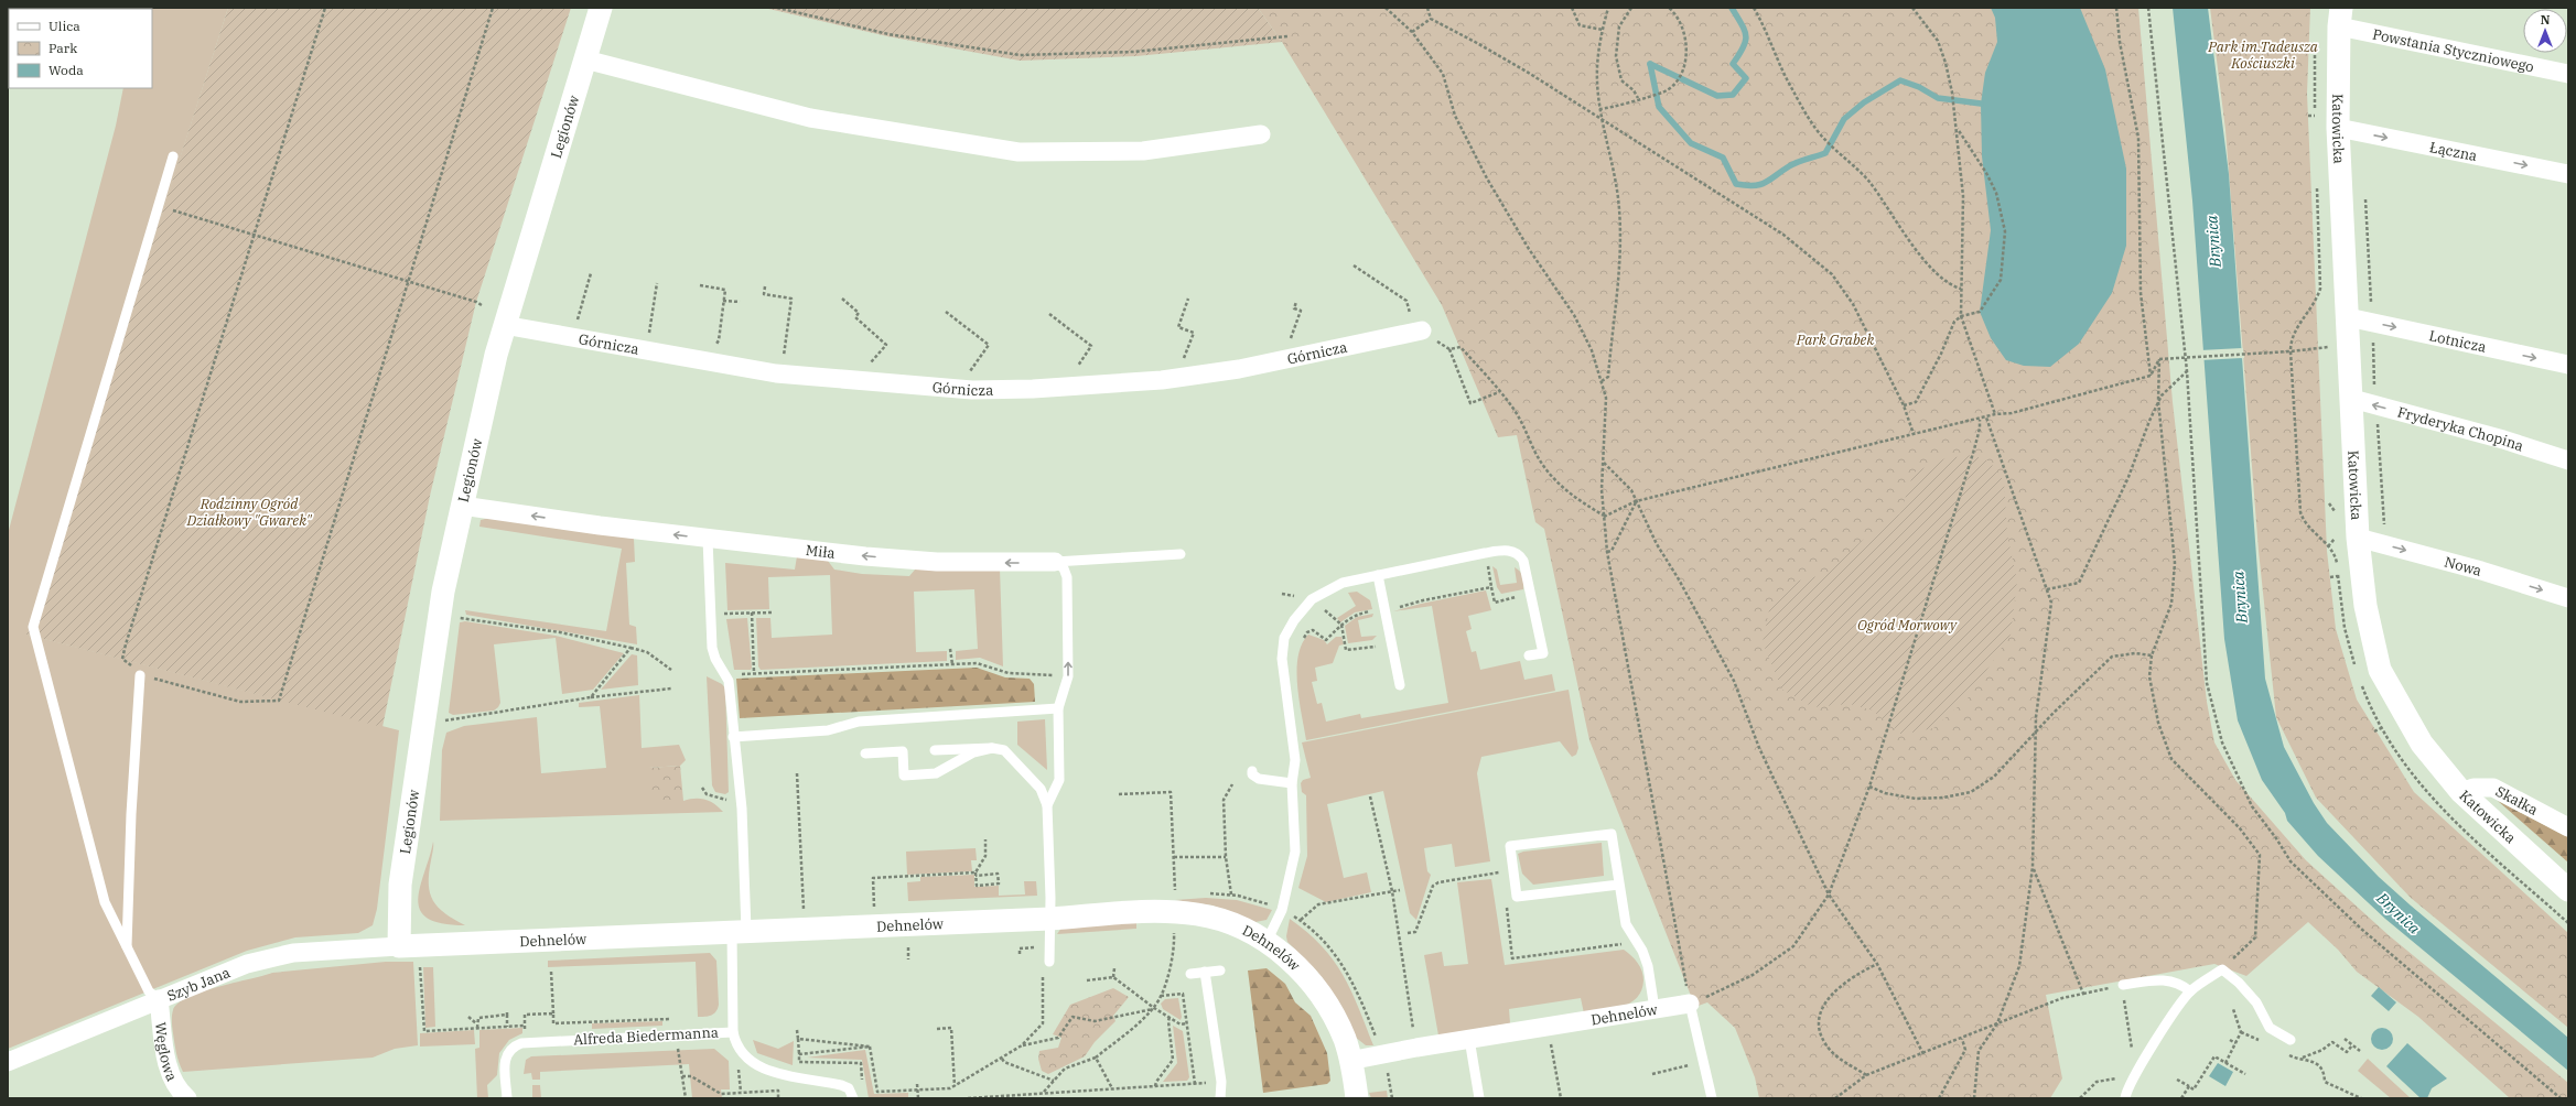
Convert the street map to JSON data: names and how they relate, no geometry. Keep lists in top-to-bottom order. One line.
{"streets":{"street":["Powstania Styczniowego","Legionów","Katowicka","Łączna","Lotnicza","Górnicza","Fryderyka Chopina","Miła","Nowa","Skałka","Dehnelów","Szyb Jana","Węglowa"],"lane":["Alfreda Biedermanna"]},"crossings":[["Powstania Styczniowego","Katowicka"],["Legionów","Górnicza"],["Legionów","Miła"],["Legionów","Dehnelów"],["Legionów","Szyb Jana"],["Katowicka","Łączna"],["Katowicka","Lotnicza"],["Katowicka","Fryderyka Chopina"],["Katowicka","Nowa"],["Katowicka","Skałka"],["Miła","Alfreda Biedermanna"],["Dehnelów","Szyb Jana"],["Dehnelów","Alfreda Biedermanna"],["Szyb Jana","Węglowa"]],"one_way":["Łączna","Lotnicza","Fryderyka Chopina","Miła","Nowa"],"water":["Brynica"],"parks":["Park im.Tadeusza Kościuszki","Park Grabek","Rodzinny Ogród Działkowy \"Gwarek\"","Ogród Morwowy"],"legend":["Ulica","Park","Woda"],"north":"top"}
